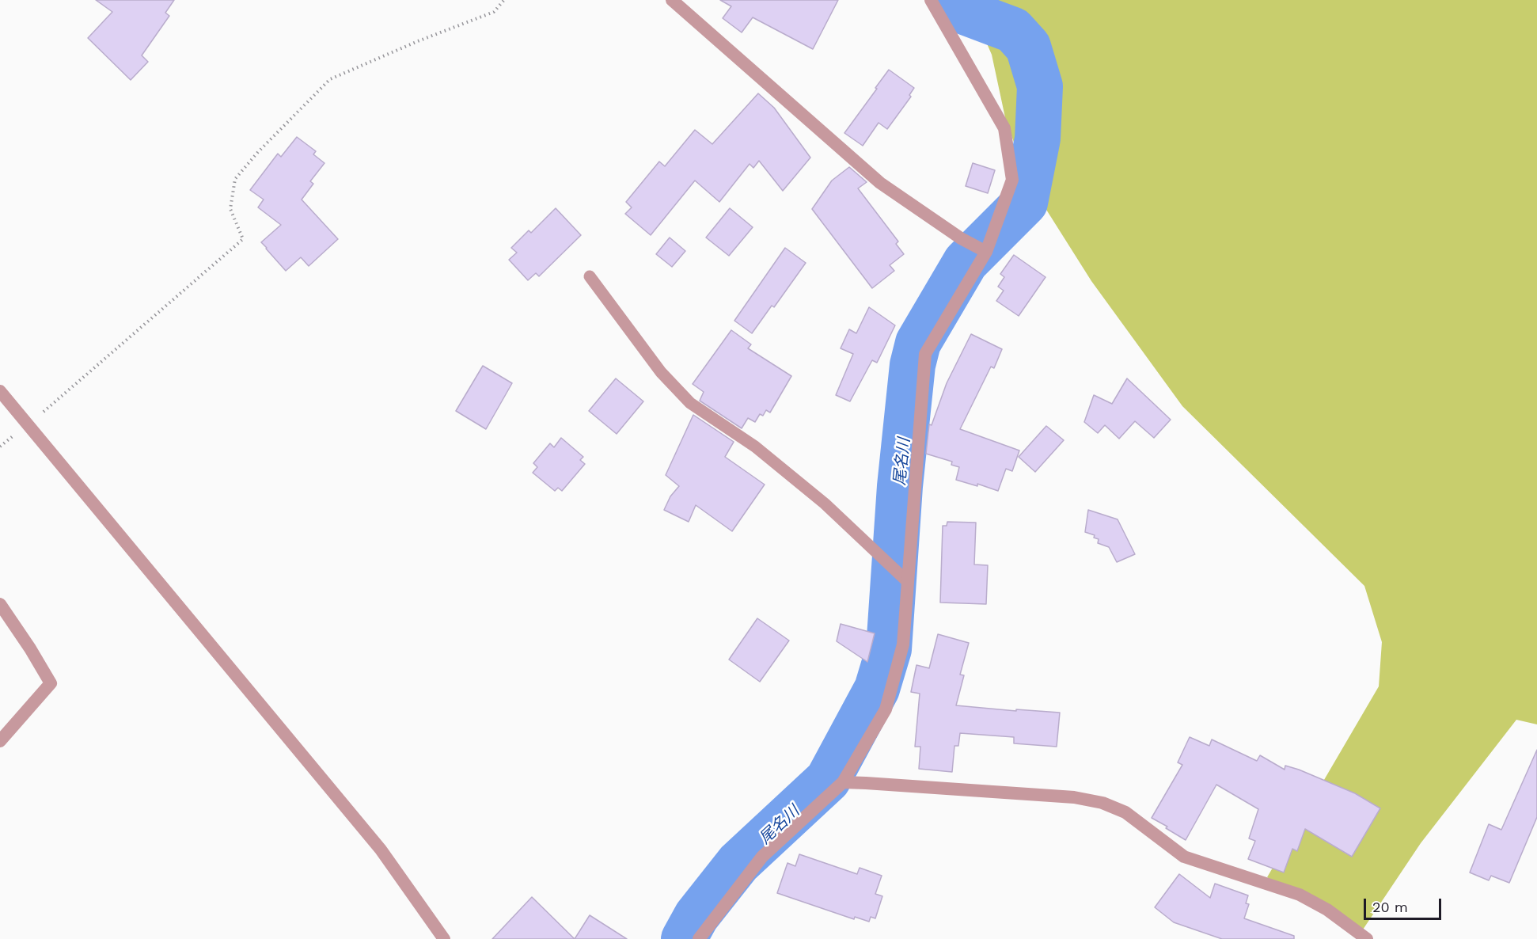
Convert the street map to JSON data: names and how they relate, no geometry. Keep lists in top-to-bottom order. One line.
{"water":["尾名川"],"scale_bar":"20 m"}
